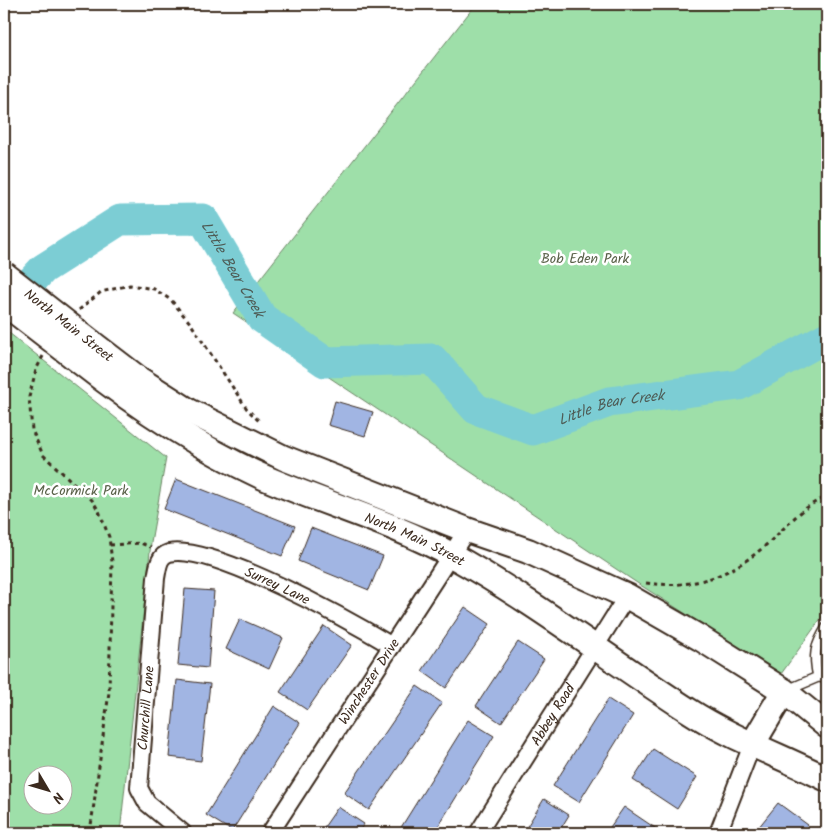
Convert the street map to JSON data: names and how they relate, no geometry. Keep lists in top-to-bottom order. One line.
{"streets":{"main road":["North Main Street"],"street":["Surrey Lane","Winchester Drive","Churchill Lane","Abbey Road"]},"crossings":[["North Main Street","Winchester Drive"],["North Main Street","Abbey Road"],["Surrey Lane","Winchester Drive"],["Surrey Lane","Churchill Lane"]],"water":["Little Bear Creek"],"parks":["Bob Eden Park","McCormick Park"],"north":"bottom right"}
